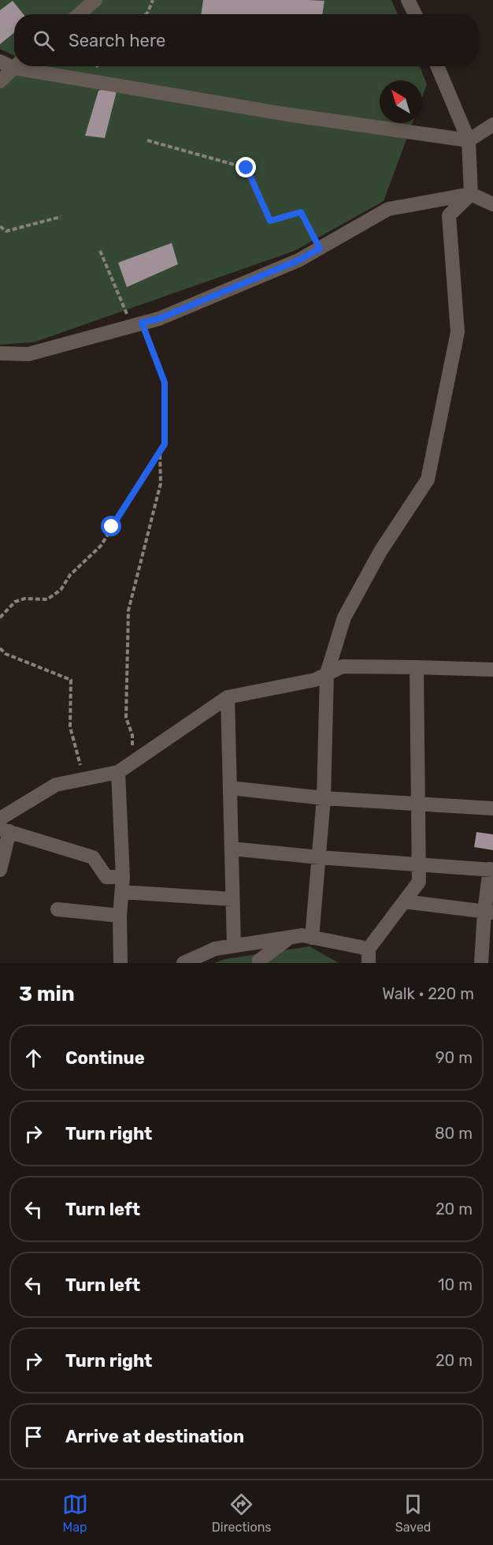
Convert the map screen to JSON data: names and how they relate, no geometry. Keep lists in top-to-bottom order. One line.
{"north":"top left","page":{"search":"Search here","heading":["3 min","Walk · 220 m"],"list":[["Continue","90 m"],["Turn right","80 m"],["Turn left","20 m"],["Turn left","10 m"],["Turn right","20 m"],"Arrive at destination"],"nav":["Map","Directions","Saved"]}}
